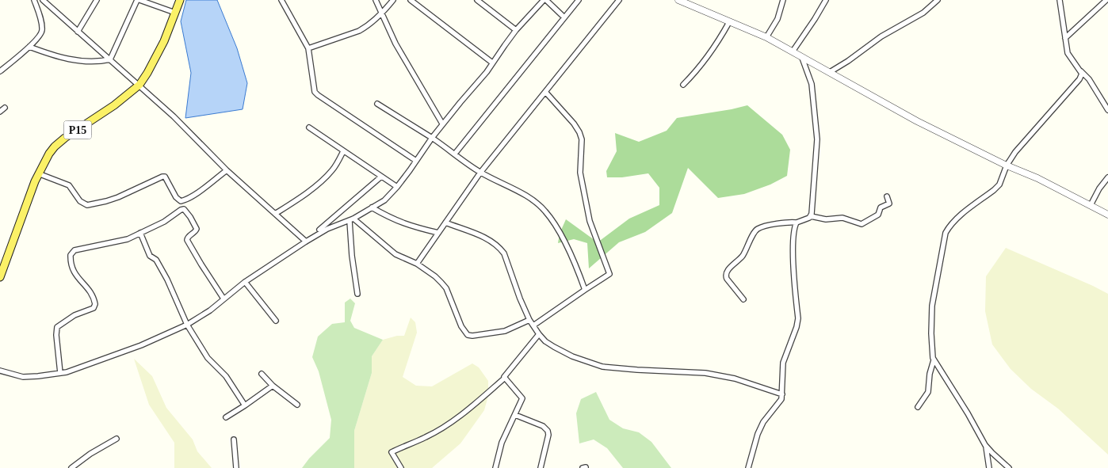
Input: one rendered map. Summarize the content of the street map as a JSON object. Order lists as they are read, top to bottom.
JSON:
{
  "streets": {
    "main road": ["P15"]
  }
}
